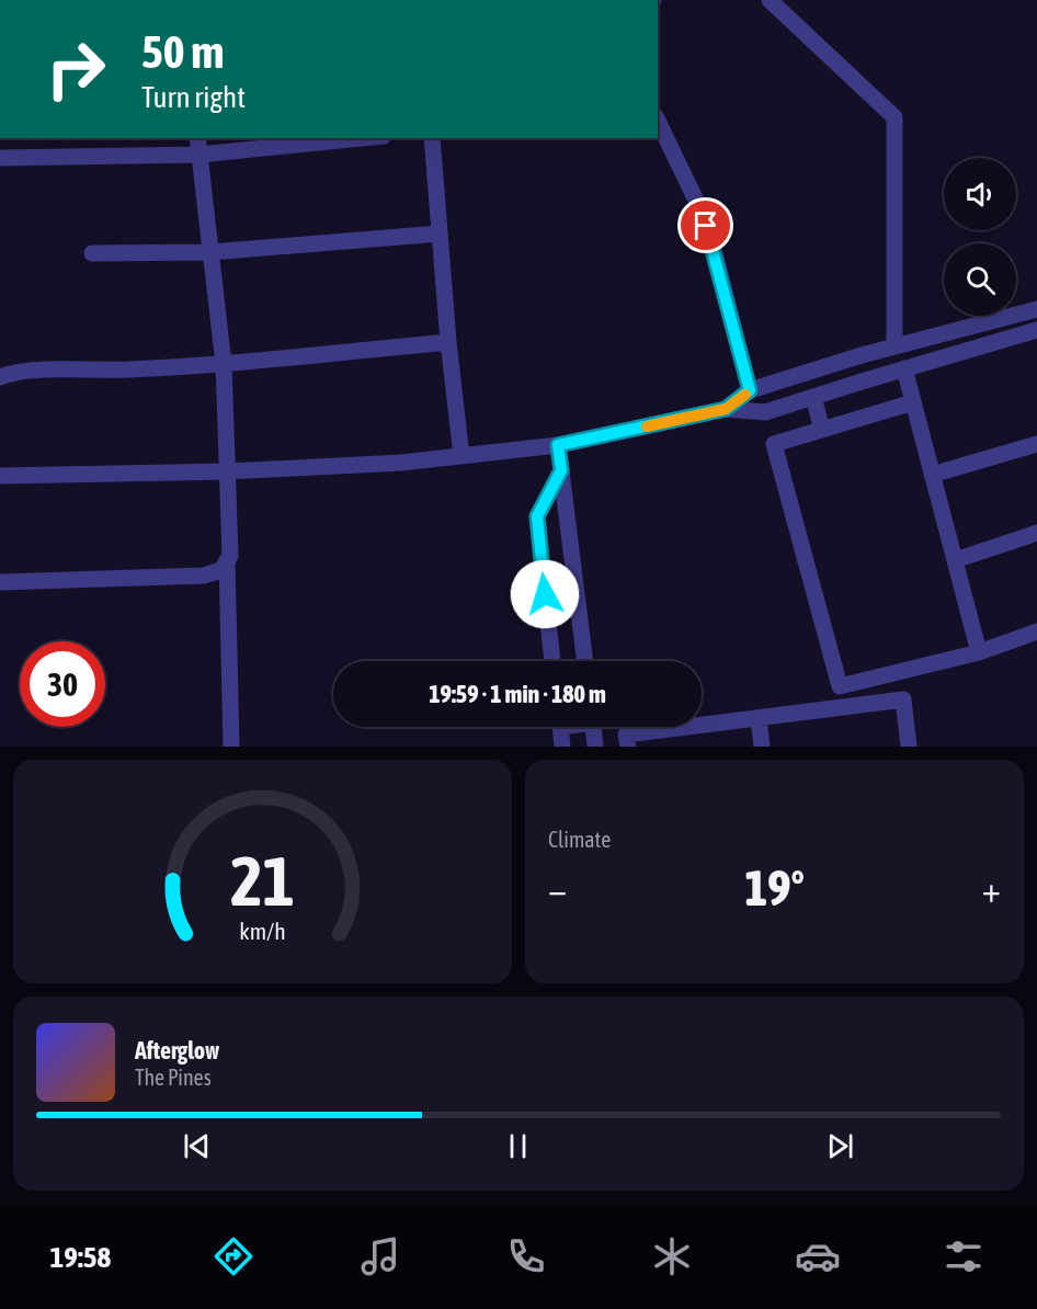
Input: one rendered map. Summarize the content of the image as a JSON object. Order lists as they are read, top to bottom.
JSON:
{
  "page": {
    "turn": ["50 m", "Turn right"],
    "limit": "30",
    "trip": "19:59 · 1 min · 180 m",
    "tile": "Climate",
    "heat": ["−", "19°", "+"],
    "song": ["Afterglow", "The Pines"],
    "tabs": "19:58",
    "gauge": ["21", "km/h"]
  }
}
